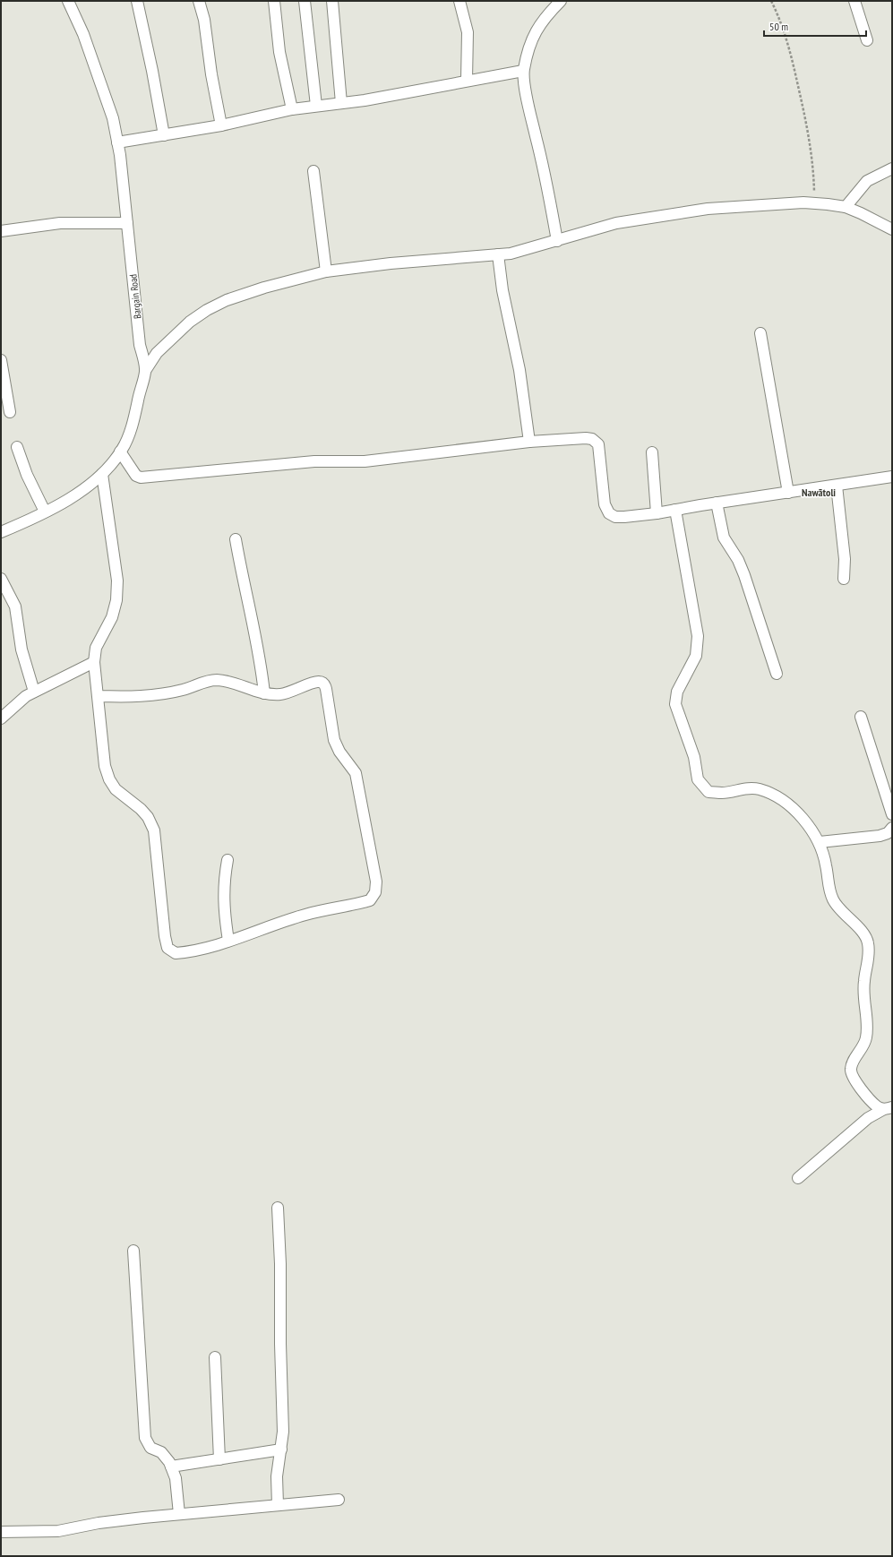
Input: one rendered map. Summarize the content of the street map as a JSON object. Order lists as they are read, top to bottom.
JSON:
{
  "streets": {
    "street": ["Bargain Road"]
  },
  "districts": ["Nawātoli"],
  "scale_bar": "50 m"
}
